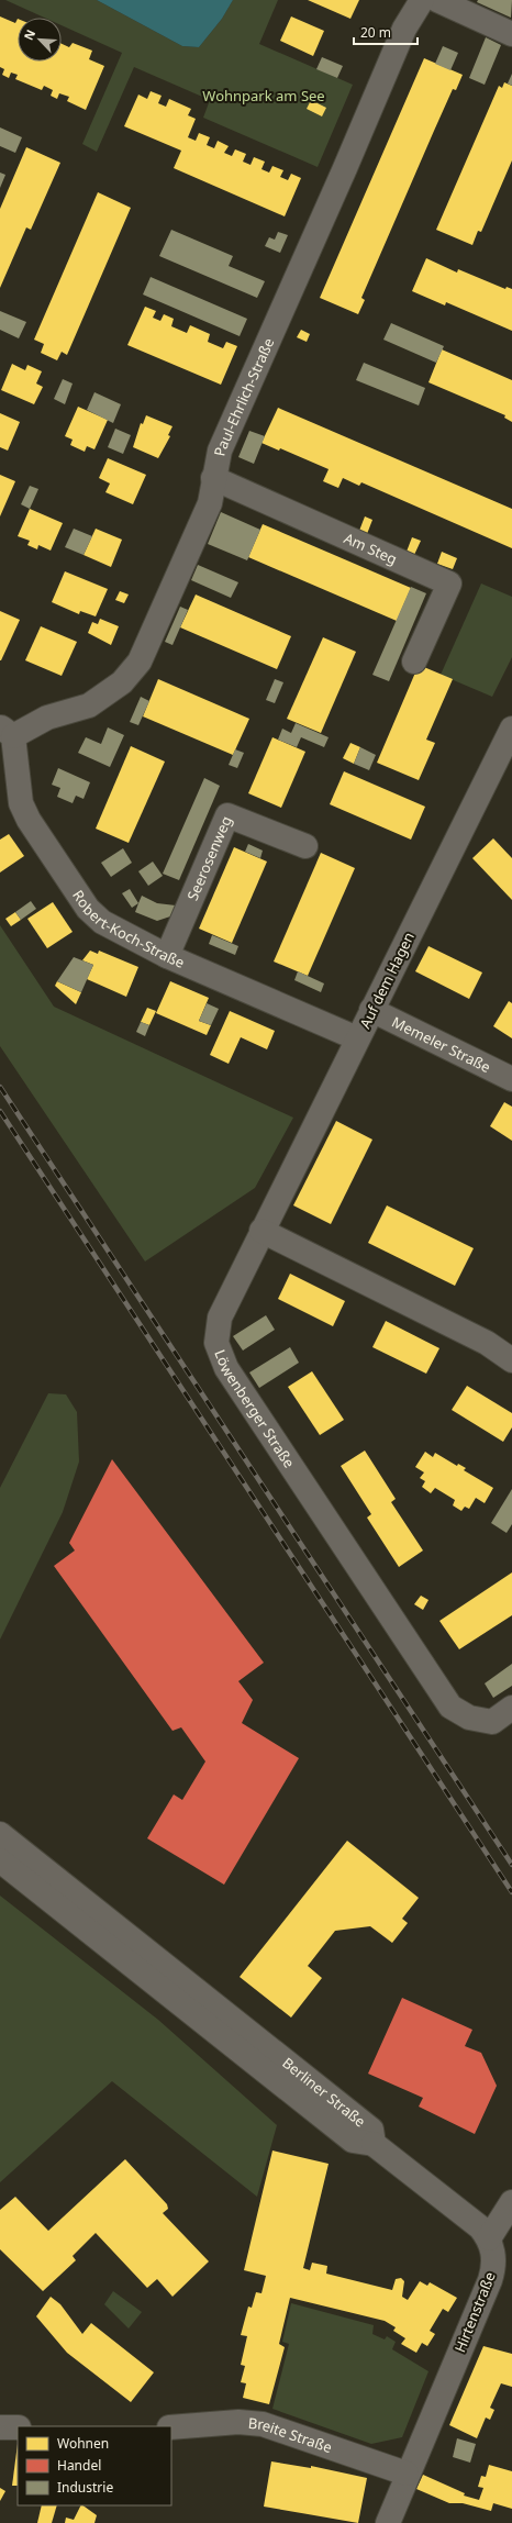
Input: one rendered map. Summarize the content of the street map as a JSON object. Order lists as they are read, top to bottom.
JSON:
{
  "streets": {
    "street": [
      "Paul-Ehrlich-Straße",
      "Am Steg",
      "Seerosenweg",
      "Robert-Koch-Straße",
      "Auf dem Hagen",
      "Memeler Straße",
      "Löwenberger Straße",
      "Berliner Straße",
      "Hirtenstraße",
      "Breite Straße"
    ]
  },
  "crossings": [
    ["Paul-Ehrlich-Straße", "Am Steg"],
    ["Paul-Ehrlich-Straße", "Robert-Koch-Straße"],
    ["Seerosenweg", "Robert-Koch-Straße"],
    ["Robert-Koch-Straße", "Auf dem Hagen"],
    ["Auf dem Hagen", "Memeler Straße"],
    ["Auf dem Hagen", "Löwenberger Straße"],
    ["Hirtenstraße", "Breite Straße"]
  ],
  "parks": ["Wohnpark am See"],
  "legend": ["Wohnen", "Handel", "Industrie"],
  "scale_bar": "20 m",
  "north": "top left"
}
